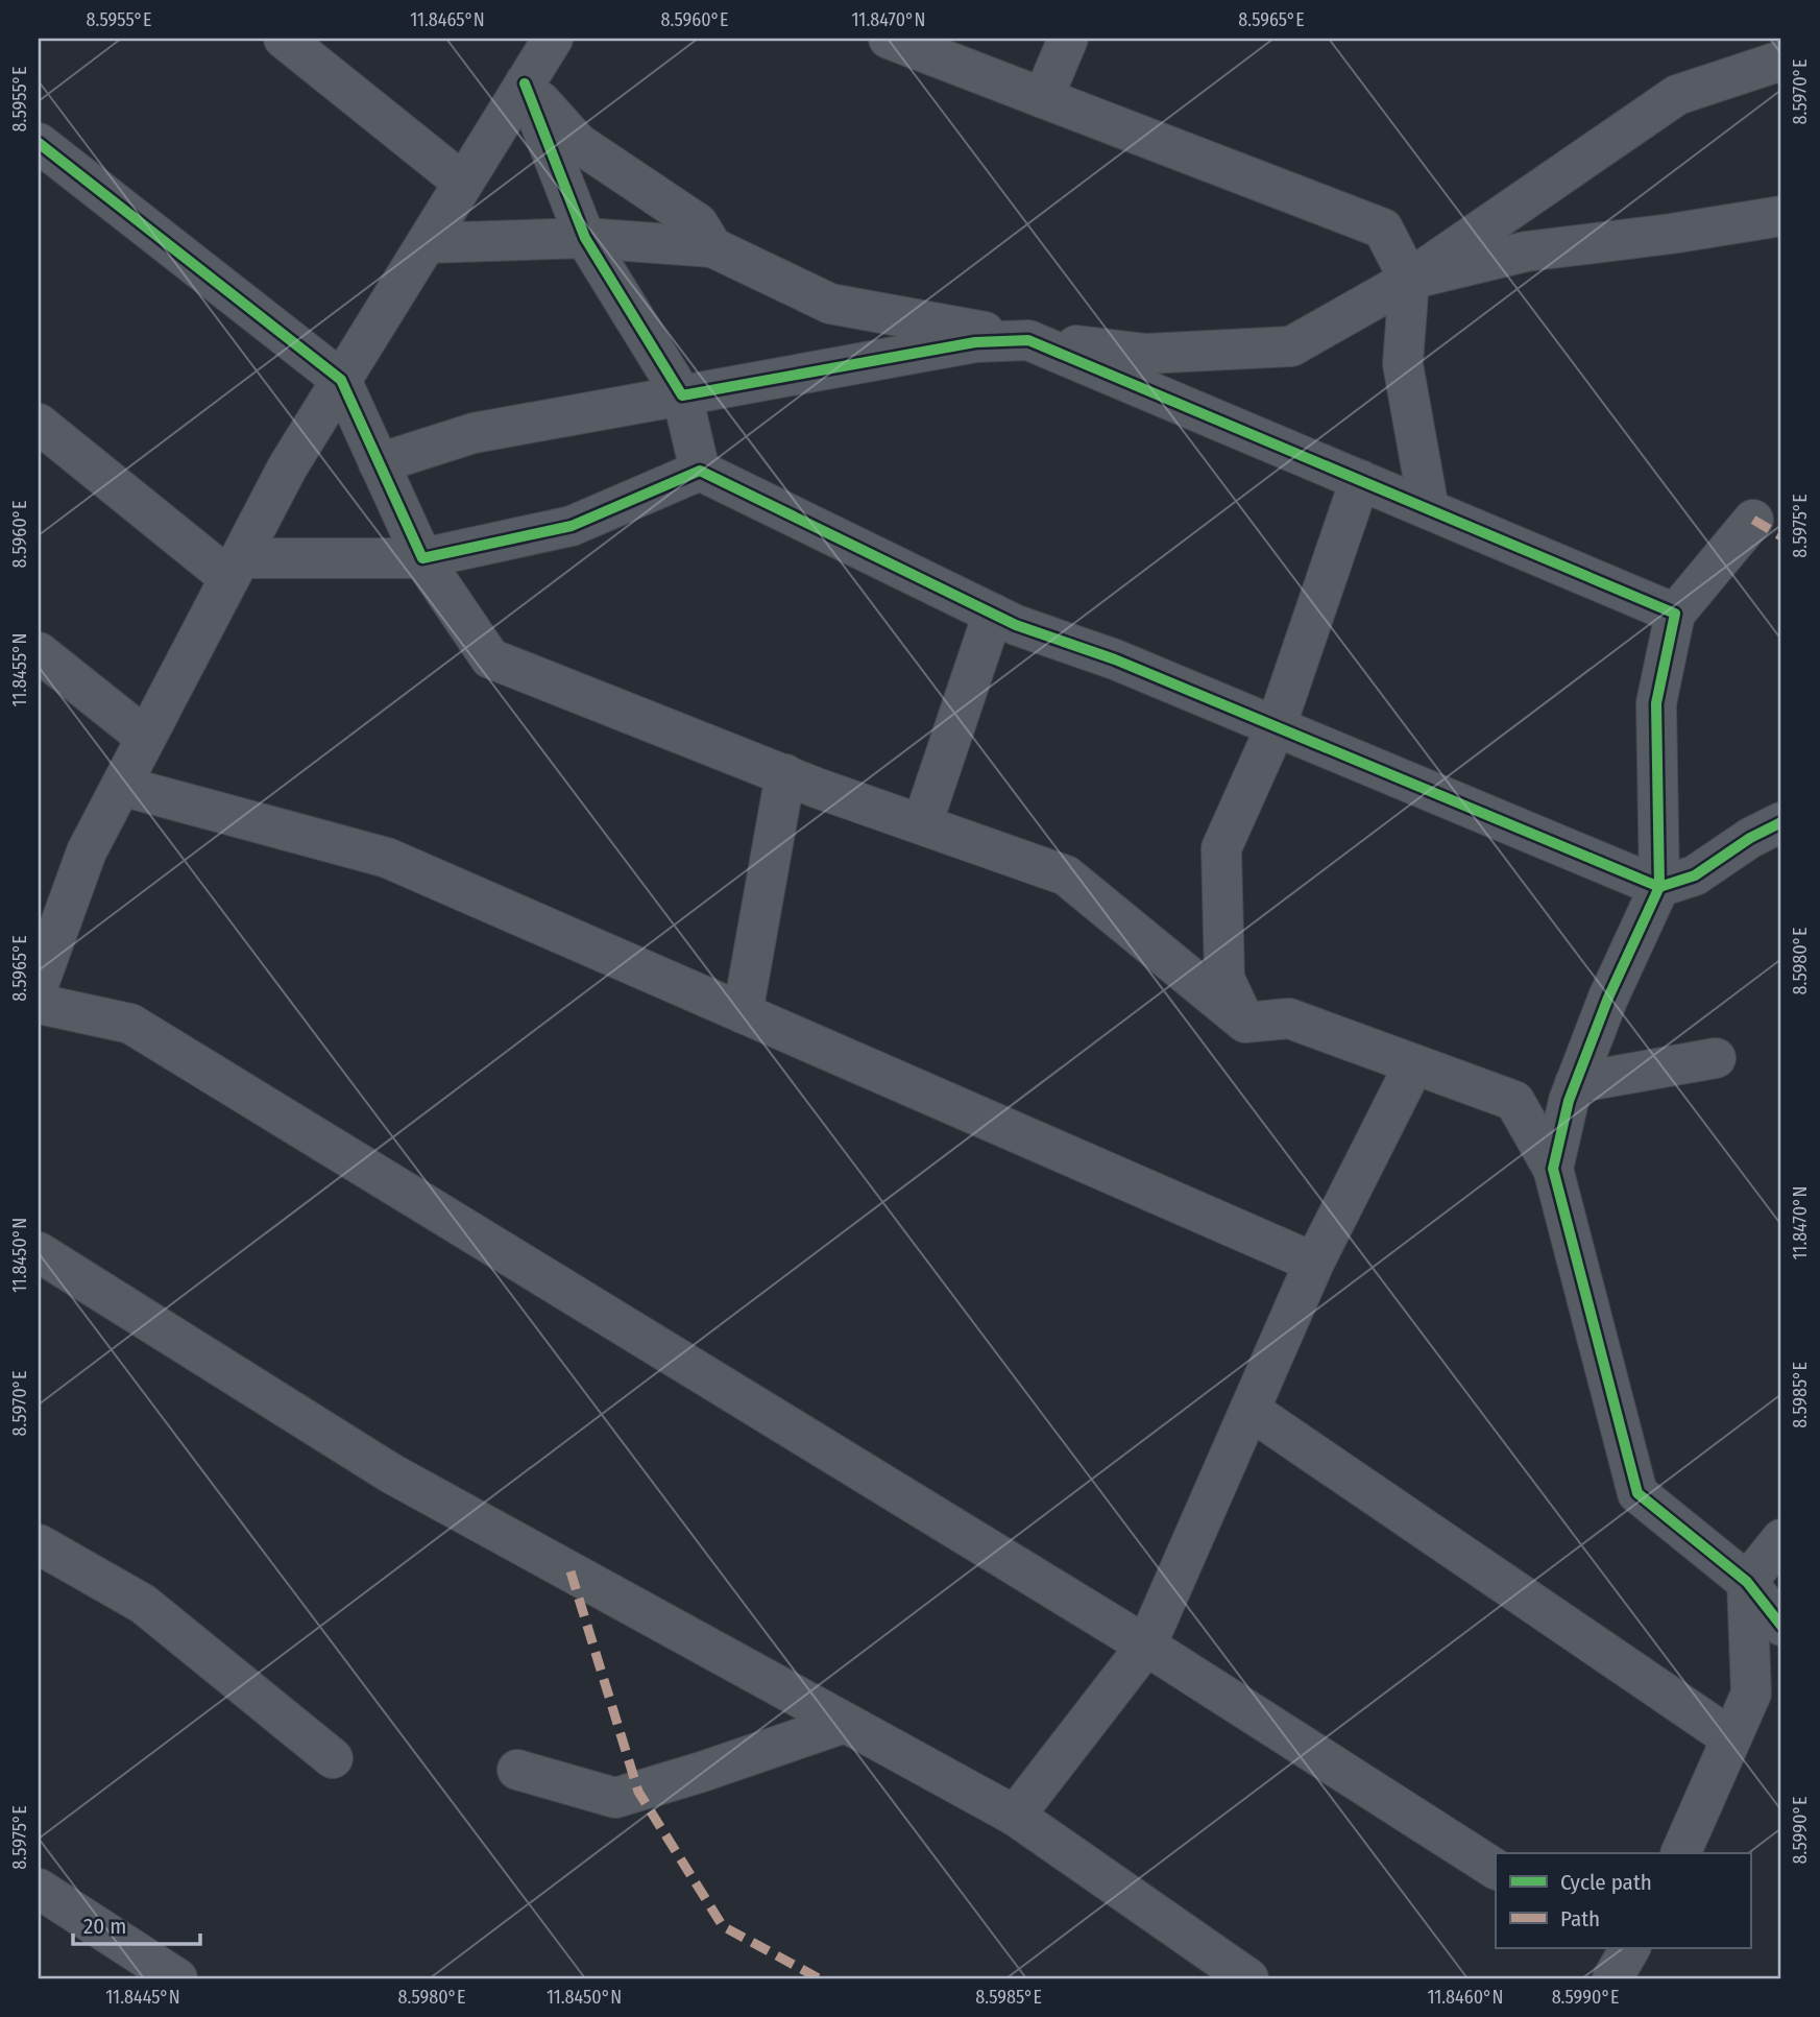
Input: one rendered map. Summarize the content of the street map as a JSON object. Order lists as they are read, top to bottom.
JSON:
{
  "legend": ["Cycle path", "Path"],
  "scale_bar": "20 m",
  "coordinates": [
    "8.5955°E",
    "11.8465°N",
    "8.5960°E",
    "11.8470°N",
    "8.5965°E",
    "8.5970°E",
    "8.5975°E",
    "11.8455°N",
    "8.5980°E",
    "11.8450°N",
    "8.5985°E",
    "8.5990°E",
    "11.8445°N",
    "11.8460°N"
  ]
}
